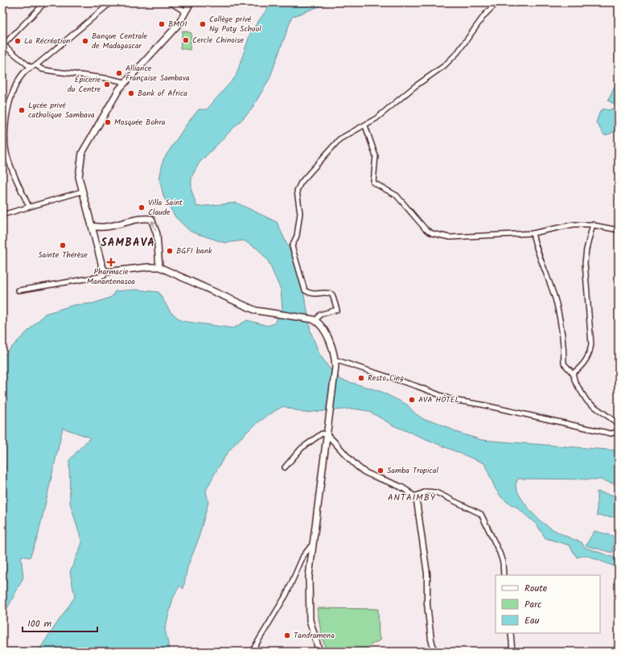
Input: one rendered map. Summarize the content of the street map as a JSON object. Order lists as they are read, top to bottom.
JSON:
{
  "districts": ["SAMBAVA", "ANTAIMBY"],
  "places": {
    "other": [
      "BMOI",
      "Collège privé Ny Poty School",
      "Cercle Chinoise",
      "La Récréation",
      "Banque Centrale de Madagascar",
      "Alliance Française Sambava",
      "Épicerie du Centre",
      "Bank of Africa",
      "Lycée privé catholique Sambava",
      "Mosquée Bohra",
      "Villa Saint Claude",
      "Sainte Thérèse",
      "BGFI bank",
      "Resto Ling",
      "AVA HÖTEL",
      "Samba Tropical",
      "Tandramena"
    ],
    "health": ["Pharmacie Manantenasoa"]
  },
  "legend": ["Route", "Parc", "Eau"],
  "scale_bar": "100 m"
}
